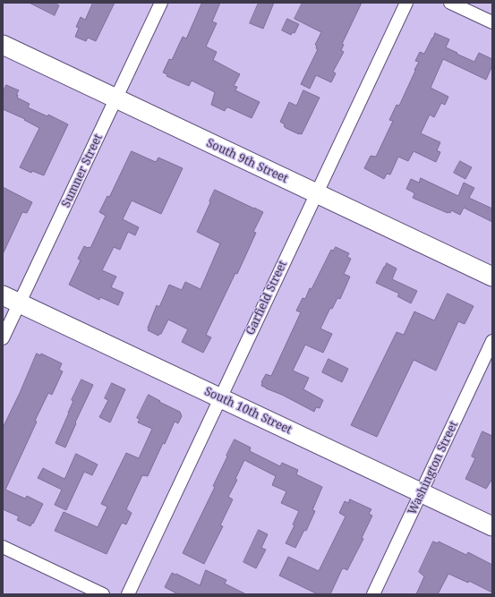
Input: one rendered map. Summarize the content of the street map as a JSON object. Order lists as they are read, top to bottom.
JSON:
{
  "streets": {
    "main road": ["South 9th Street", "South 10th Street"],
    "street": ["Sumner Street", "Garfield Street", "Washington Street"]
  },
  "crossings": [
    ["South 9th Street", "Sumner Street"],
    ["South 9th Street", "Garfield Street"],
    ["Sumner Street", "South 10th Street"],
    ["Garfield Street", "South 10th Street"],
    ["South 10th Street", "Washington Street"]
  ]
}
